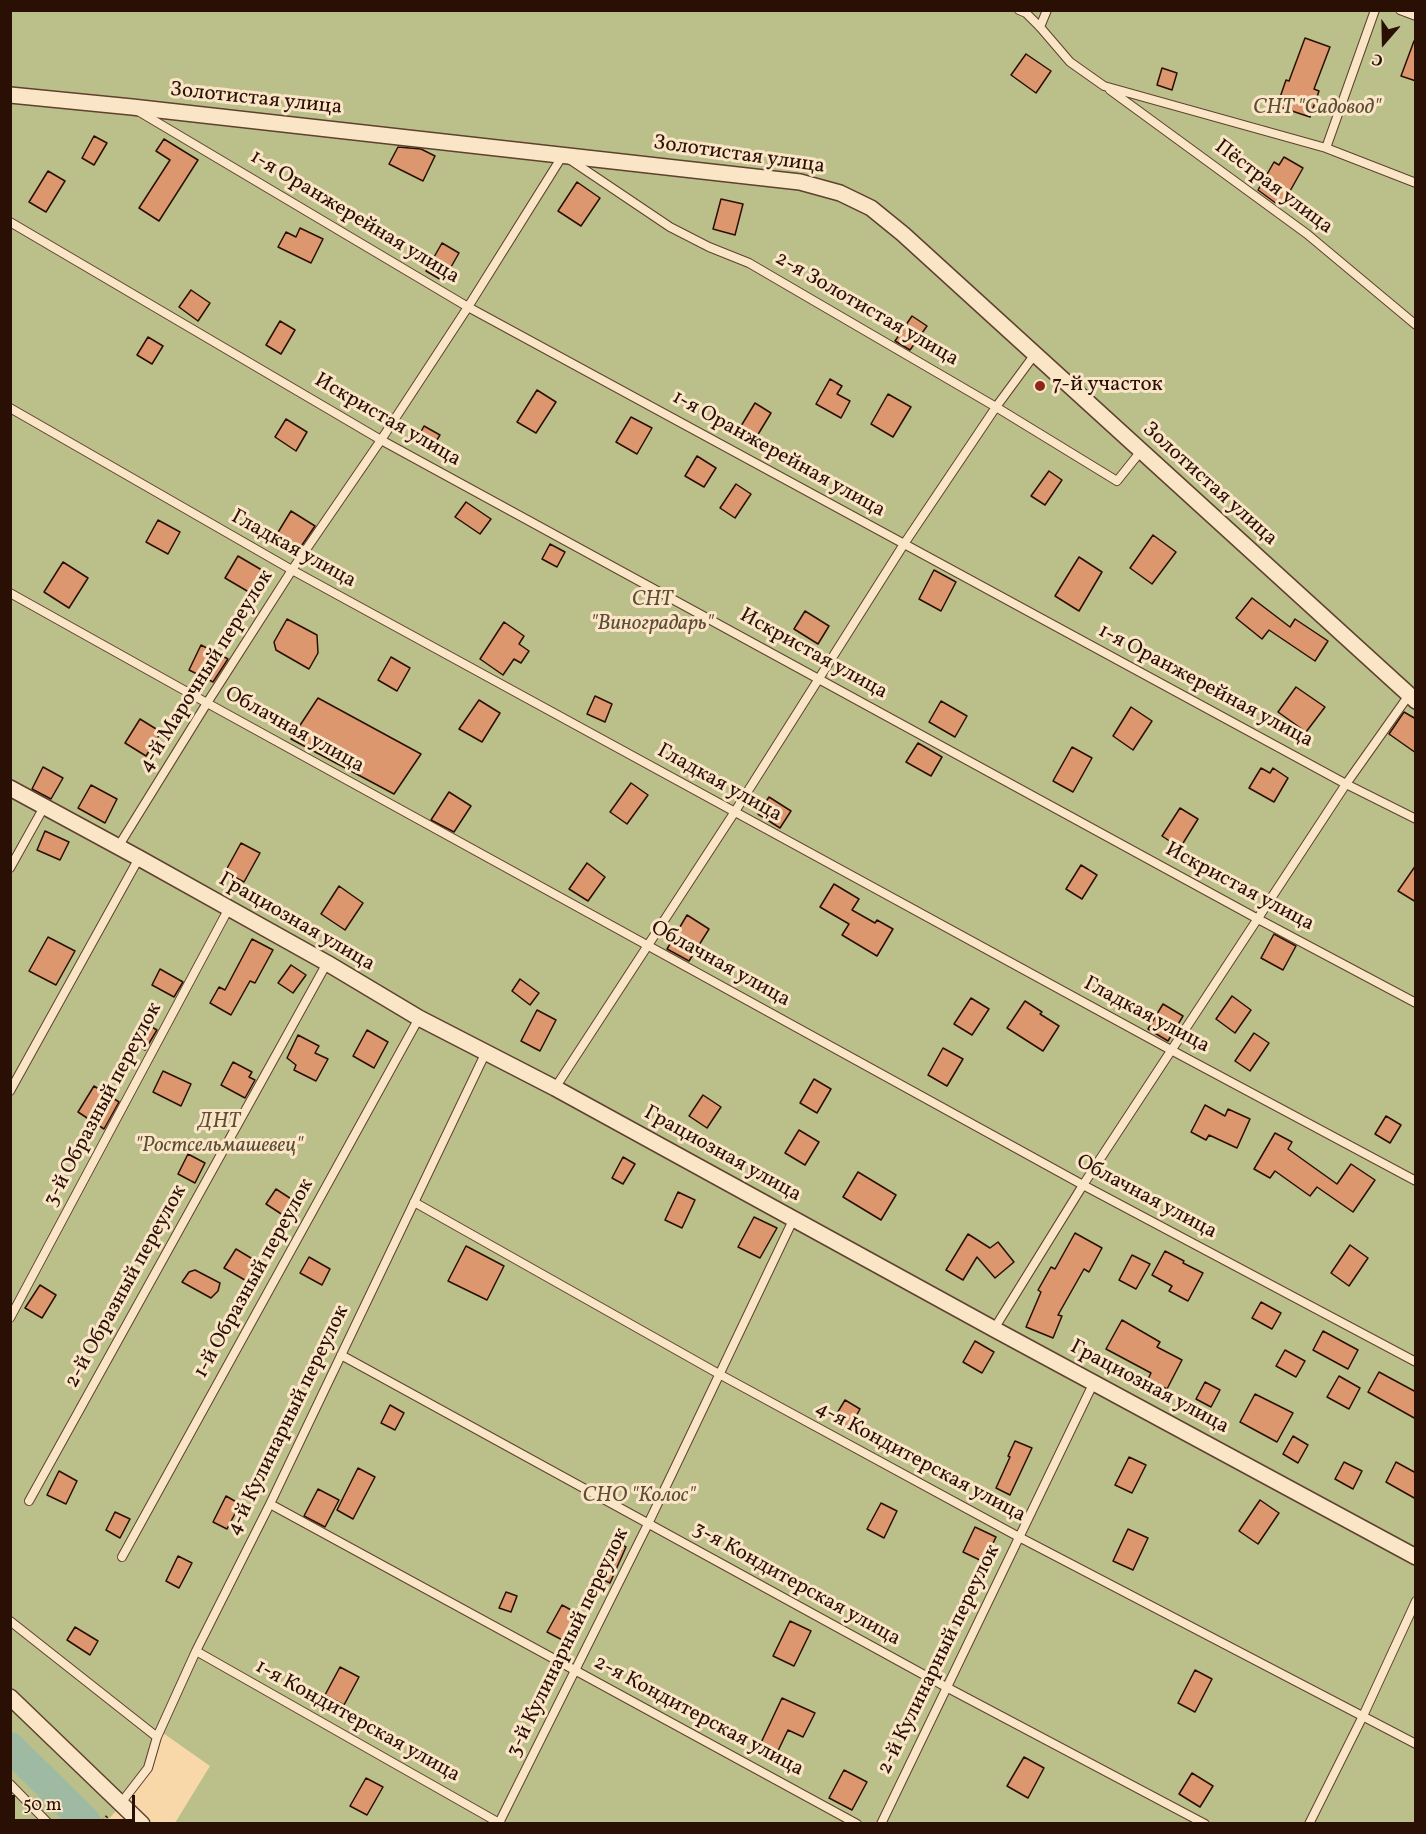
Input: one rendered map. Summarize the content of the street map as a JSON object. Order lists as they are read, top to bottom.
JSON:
{
  "streets": {
    "street": ["Золотистая улица", "Грациозная улица"],
    "lane": [
      "Пёстрая улица",
      "1-я Оранжерейная улица",
      "2-я Золотистая улица",
      "Искристая улица",
      "Гладкая улица",
      "4-й Марочный переулок",
      "Облачная улица",
      "3-й Образный переулок",
      "1-й Образный переулок",
      "2-й Образный переулок",
      "4-й Кулинарный переулок",
      "4-я Кондитерская улица",
      "3-я Кондитерская улица",
      "3-й Кулинарный переулок",
      "2-й Кулинарный переулок",
      "2-я Кондитерская улица",
      "1-я Кондитерская улица"
    ]
  },
  "crossings": [
    ["Золотистая улица", "1-я Оранжерейная улица"],
    ["Золотистая улица", "2-я Золотистая улица"],
    ["Золотистая улица", "4-й Марочный переулок"],
    ["1-я Оранжерейная улица", "4-й Марочный переулок"],
    ["2-я Золотистая улица", "4-й Марочный переулок"],
    ["Искристая улица", "4-й Марочный переулок"],
    ["Гладкая улица", "4-й Марочный переулок"],
    ["4-й Марочный переулок", "Облачная улица"],
    ["4-й Марочный переулок", "Грациозная улица"],
    ["Грациозная улица", "3-й Образный переулок"],
    ["Грациозная улица", "1-й Образный переулок"],
    ["Грациозная улица", "2-й Образный переулок"],
    ["Грациозная улица", "4-й Кулинарный переулок"],
    ["Грациозная улица", "3-й Кулинарный переулок"],
    ["Грациозная улица", "2-й Кулинарный переулок"],
    ["4-й Кулинарный переулок", "4-я Кондитерская улица"],
    ["4-й Кулинарный переулок", "3-я Кондитерская улица"],
    ["4-й Кулинарный переулок", "2-я Кондитерская улица"],
    ["4-й Кулинарный переулок", "1-я Кондитерская улица"],
    ["4-я Кондитерская улица", "3-й Кулинарный переулок"],
    ["4-я Кондитерская улица", "2-й Кулинарный переулок"],
    ["3-я Кондитерская улица", "3-й Кулинарный переулок"],
    ["3-я Кондитерская улица", "2-й Кулинарный переулок"],
    ["3-й Кулинарный переулок", "2-я Кондитерская улица"],
    ["3-й Кулинарный переулок", "1-я Кондитерская улица"]
  ],
  "parks": [
    "СНТ \"Садовод\"",
    "СНТ \"Виноградарь\"",
    "ДНТ \"Ростсельмашевец\"",
    "СНО \"Колос\""
  ],
  "places": ["7-й участок"],
  "scale_bar": "50 m",
  "north": "bottom"
}
